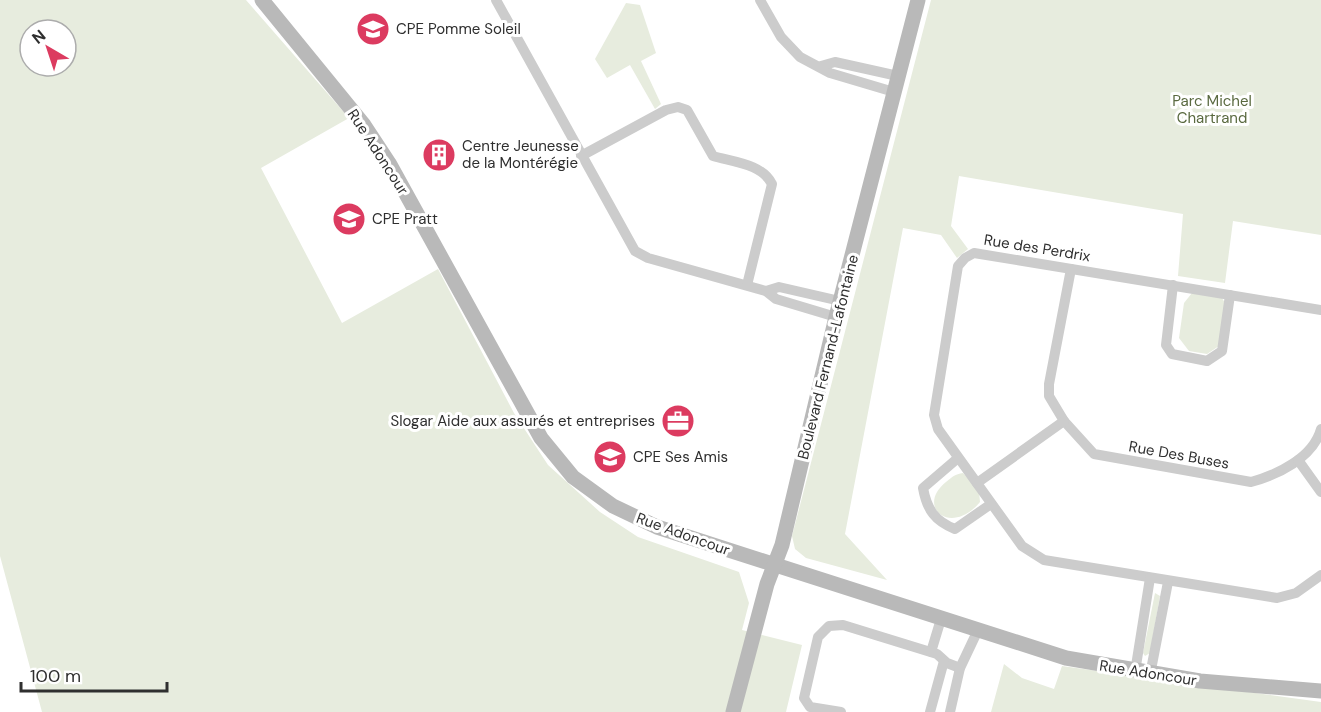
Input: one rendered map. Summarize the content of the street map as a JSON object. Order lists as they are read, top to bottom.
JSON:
{
  "streets": {
    "street": [
      "Rue Adoncour",
      "Rue des Perdrix",
      "Boulevard Fernand-Lafontaine",
      "Rue Des Buses"
    ]
  },
  "crossings": [
    ["Rue Adoncour", "Boulevard Fernand-Lafontaine"],
    ["Rue des Perdrix", "Rue Des Buses"]
  ],
  "parks": ["Parc Michel Chartrand"],
  "places": {
    "school or university": ["CPE Pomme Soleil", "CPE Pratt", "CPE Ses Amis"],
    "building": ["Centre Jeunesse de la Montérégie"],
    "office": ["Slogar Aide aux assurés et entreprises"]
  },
  "scale_bar": "100 m",
  "north": "top left"
}
